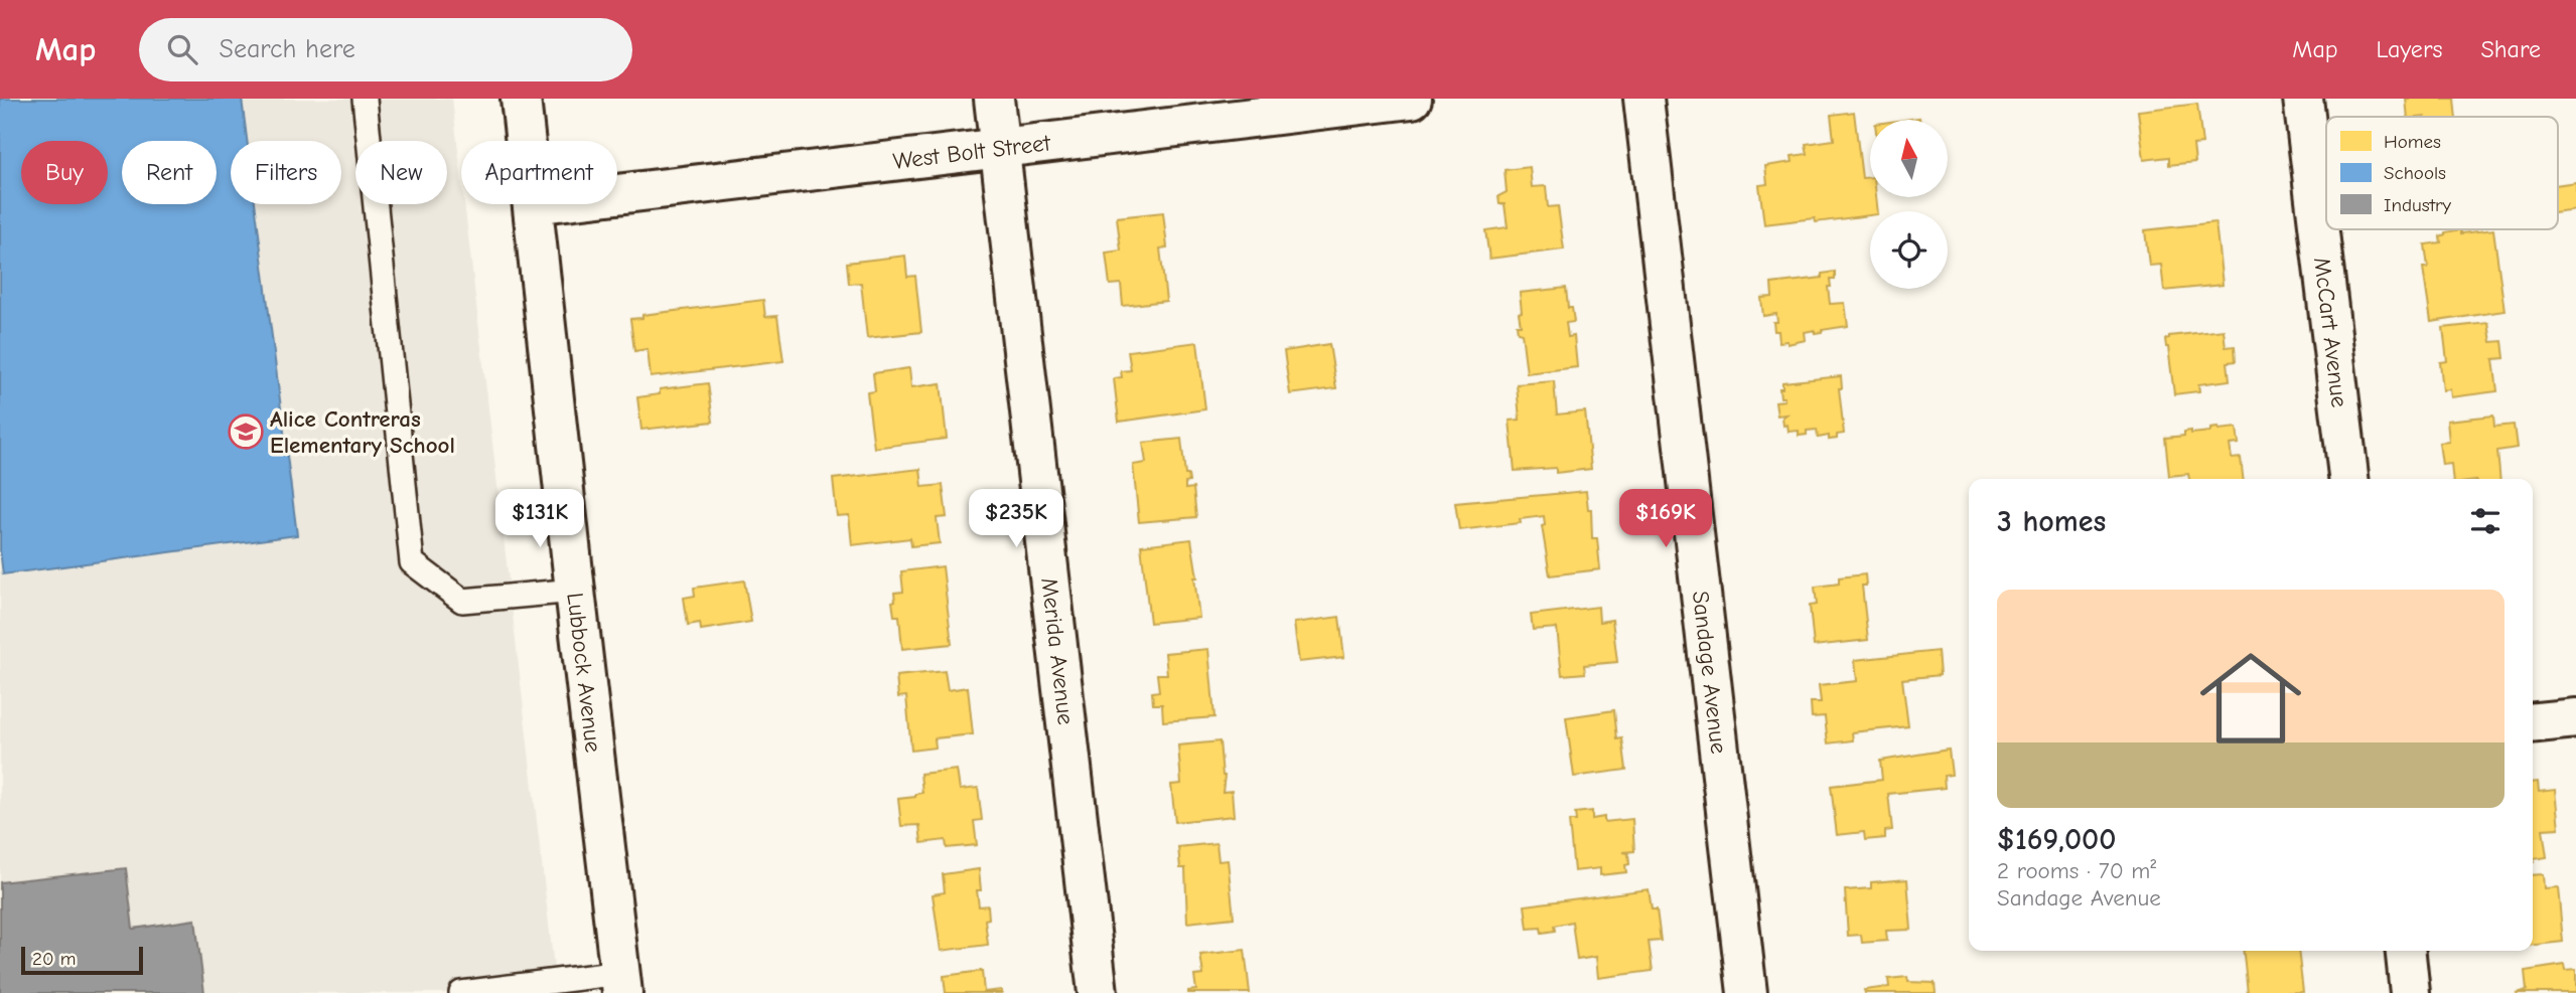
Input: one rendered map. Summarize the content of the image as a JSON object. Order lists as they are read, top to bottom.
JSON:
{
  "streets": {
    "street": [
      "West Bolt Street",
      "McCart Avenue",
      "Merida Avenue",
      "Lubbock Avenue",
      "Sandage Avenue"
    ]
  },
  "crossings": [
    ["West Bolt Street", "Merida Avenue"]
  ],
  "places": {
    "school or university": ["Alice Contreras Elementary School"]
  },
  "legend": ["Homes", "Schools", "Industry"],
  "scale_bar": "20 m",
  "north": "top",
  "page": {
    "header": "Map",
    "search": "Search here",
    "nav": ["Map", "Layers", "Share"],
    "chip": [
      "Buy",
      "Rent",
      "Filters",
      "New",
      "Apartment"
    ],
    "heading": "3 homes",
    "price": ["$131K", "$235K", "$169K"],
    "list": [
      {
        "name": "$169,000",
        "note": "2 rooms · 70 m² · Sandage Avenue"
      }
    ],
    "scale": "20 m"
  }
}
